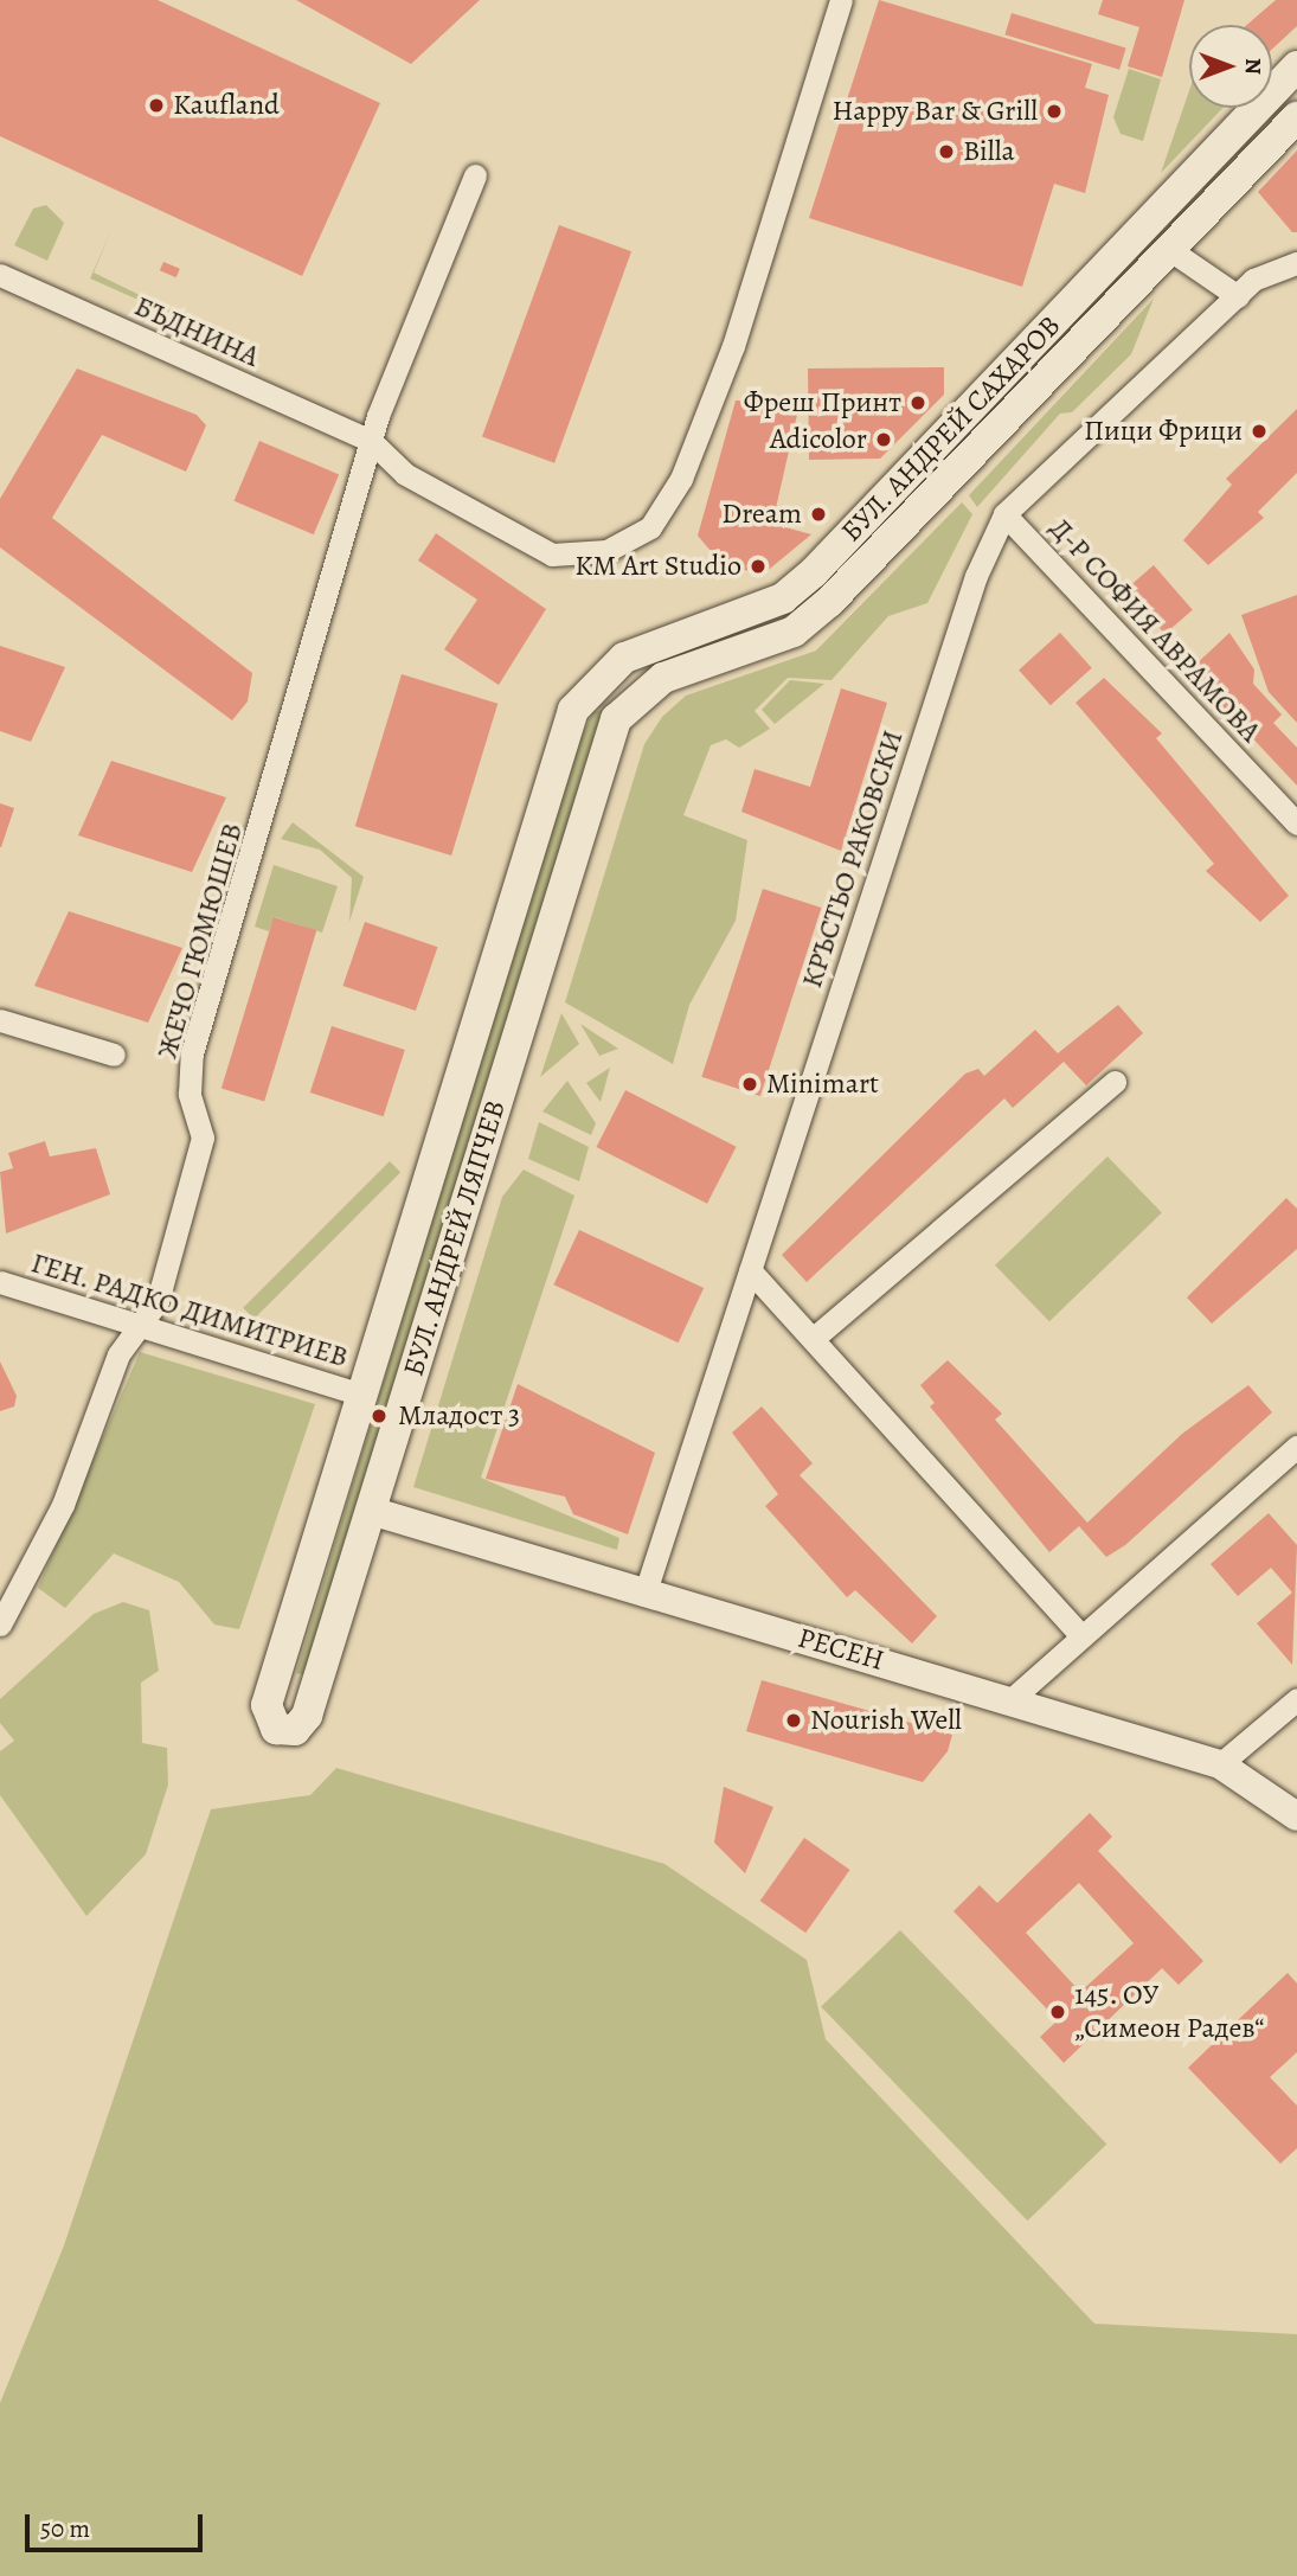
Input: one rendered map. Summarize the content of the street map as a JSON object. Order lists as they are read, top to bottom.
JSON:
{
  "streets": {
    "main road": ["БУЛ. АНДРЕЙ САХАРОВ", "БУЛ. АНДРЕЙ ЛЯПЧЕВ"],
    "street": [
      "БЪДНИНА",
      "Д-Р СОФИЯ АВРАМОВА",
      "КРЪСТЬО РАКОВСКИ",
      "ЖЕЧО ГЮМЮШЕВ",
      "ГЕН. РАДКО ДИМИТРИЕВ",
      "РЕСЕН"
    ]
  },
  "crossings": [
    ["БЪДНИНА", "ЖЕЧО ГЮМЮШЕВ"],
    ["БУЛ. АНДРЕЙ САХАРОВ", "БУЛ. АНДРЕЙ ЛЯПЧЕВ"],
    ["Д-Р СОФИЯ АВРАМОВА", "КРЪСТЬО РАКОВСКИ"],
    ["КРЪСТЬО РАКОВСКИ", "РЕСЕН"],
    ["ЖЕЧО ГЮМЮШЕВ", "ГЕН. РАДКО ДИМИТРИЕВ"],
    ["БУЛ. АНДРЕЙ ЛЯПЧЕВ", "ГЕН. РАДКО ДИМИТРИЕВ"],
    ["БУЛ. АНДРЕЙ ЛЯПЧЕВ", "РЕСЕН"]
  ],
  "places": [
    "Kaufland",
    "Happy Bar & Grill",
    "Billa",
    "Фреш Принт",
    "Пици Фрици",
    "Adicolor",
    "Dream",
    "KM Art Studio",
    "Minimart",
    "Младост 3",
    "Nourish Well",
    "145. ОУ „Симеон Радев“"
  ],
  "scale_bar": "50 m",
  "north": "right"
}
